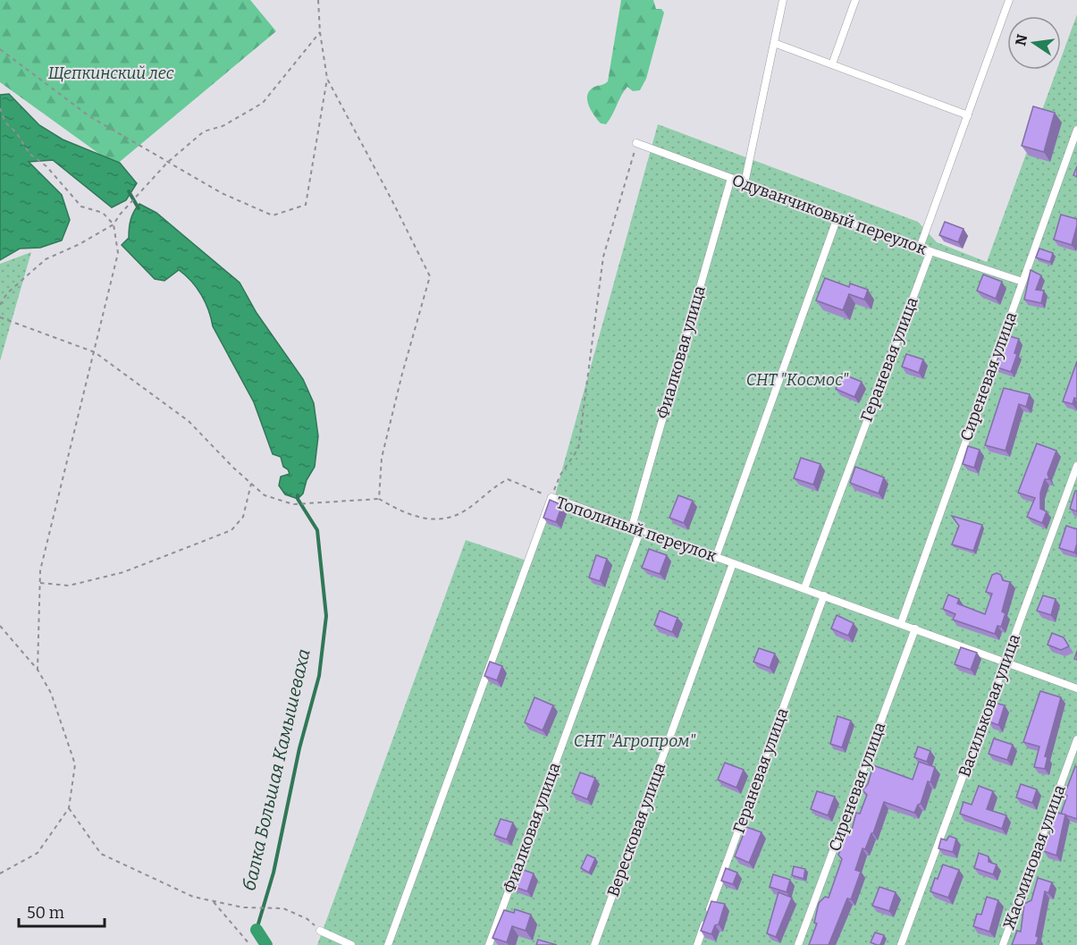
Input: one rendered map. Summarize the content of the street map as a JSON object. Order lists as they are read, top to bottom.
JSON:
{
  "streets": {
    "lane": [
      "Одуванчиковый переулок",
      "Фиалковая улица",
      "Гераневая улица",
      "Сиреневая улица",
      "Тополиный переулок",
      "Васильковая улица",
      "Вересковая улица",
      "Жасминовая улица"
    ]
  },
  "crossings": [
    ["Одуванчиковый переулок", "Фиалковая улица"],
    ["Одуванчиковый переулок", "Гераневая улица"],
    ["Одуванчиковый переулок", "Сиреневая улица"],
    ["Фиалковая улица", "Тополиный переулок"],
    ["Гераневая улица", "Тополиный переулок"],
    ["Сиреневая улица", "Тополиный переулок"],
    ["Тополиный переулок", "Васильковая улица"],
    ["Тополиный переулок", "Вересковая улица"]
  ],
  "water": ["балка Большая Камышеваха"],
  "parks": ["Щепкинский лес", "СНТ \"Космос\"", "СНТ \"Агропром\""],
  "scale_bar": "50 m",
  "north": "left"
}
